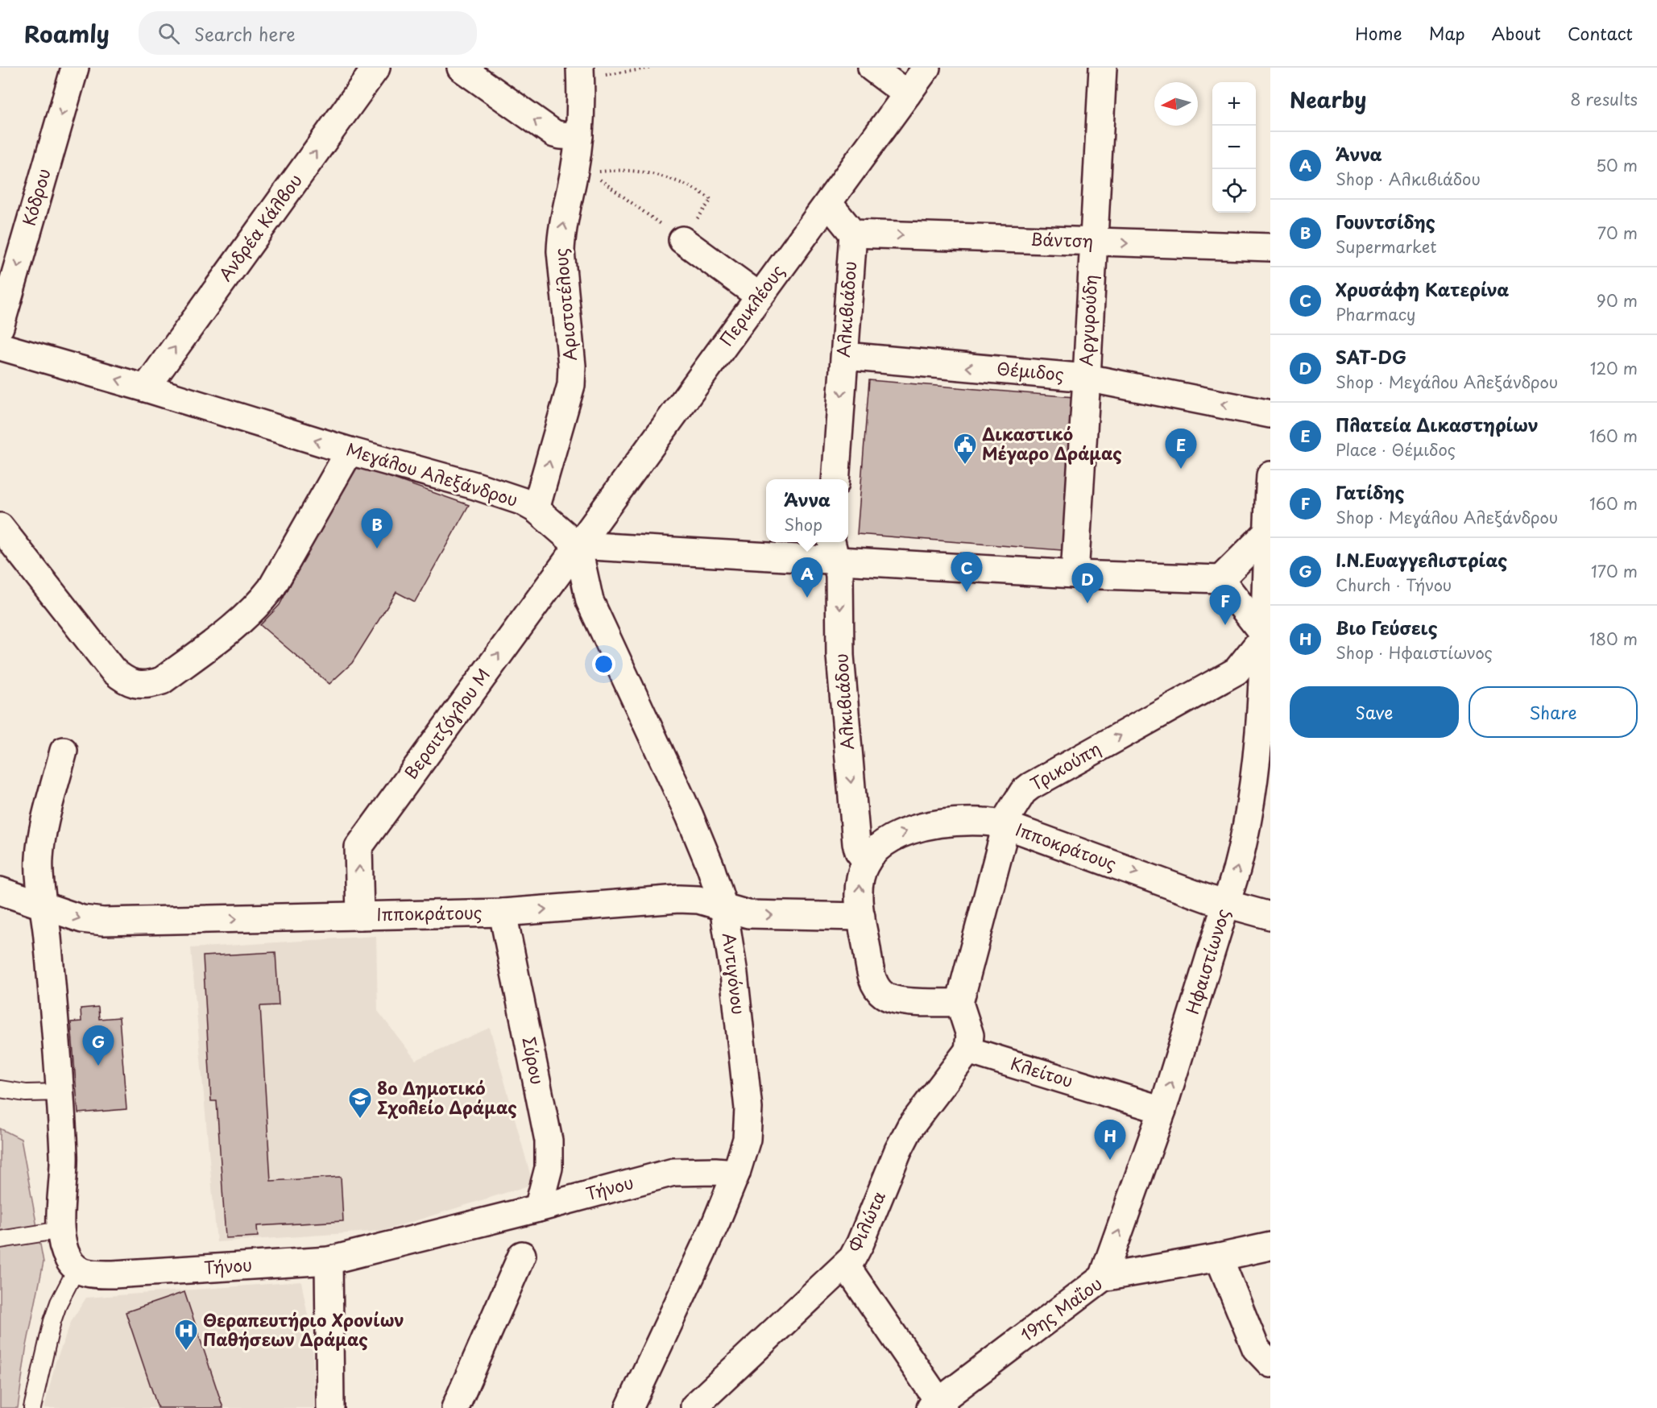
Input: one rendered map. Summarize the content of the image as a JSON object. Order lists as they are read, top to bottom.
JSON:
{
  "streets": {
    "street": [
      "Κόδρου",
      "Ανδρέα Κάλβου",
      "Βάντση",
      "Αριστοτέλους",
      "Περικλέους",
      "Αλκιβιάδου",
      "Αργυρούδη",
      "Θέμιδος",
      "Μεγάλου Αλεξάνδρου",
      "Βερσιτζόγλου Μ",
      "Τρικούπη",
      "Ιπποκράτους",
      "Ηφαιστίωνος",
      "Αντιγόνου",
      "Σύρου",
      "Κλείτου",
      "Τήνου",
      "Φιλώτα",
      "19ης Μαΐου"
    ]
  },
  "crossings": [
    ["Ανδρέα Κάλβου", "Μεγάλου Αλεξάνδρου"],
    ["Βάντση", "Αλκιβιάδου"],
    ["Βάντση", "Αργυρούδη"],
    ["Αριστοτέλους", "Μεγάλου Αλεξάνδρου"],
    ["Περικλέους", "Μεγάλου Αλεξάνδρου"],
    ["Περικλέους", "Βερσιτζόγλου Μ"],
    ["Περικλέους", "Αντιγόνου"],
    ["Αλκιβιάδου", "Θέμιδος"],
    ["Αλκιβιάδου", "Ιπποκράτους"],
    ["Αργυρούδη", "Θέμιδος"],
    ["Μεγάλου Αλεξάνδρου", "Βερσιτζόγλου Μ"],
    ["Μεγάλου Αλεξάνδρου", "Αντιγόνου"],
    ["Βερσιτζόγλου Μ", "Ιπποκράτους"],
    ["Βερσιτζόγλου Μ", "Αντιγόνου"],
    ["Τρικούπη", "Ιπποκράτους"],
    ["Τρικούπη", "Ηφαιστίωνος"],
    ["Ιπποκράτους", "Ηφαιστίωνος"],
    ["Ιπποκράτους", "Αντιγόνου"],
    ["Ιπποκράτους", "Σύρου"],
    ["Ηφαιστίωνος", "Κλείτου"],
    ["Ηφαιστίωνος", "19ης Μαΐου"],
    ["Αντιγόνου", "Τήνου"],
    ["Σύρου", "Τήνου"],
    ["Κλείτου", "Φιλώτα"]
  ],
  "one_way": [
    "Κόδρου",
    "Ανδρέα Κάλβου",
    "Βάντση",
    "Αριστοτέλους",
    "Αλκιβιάδου",
    "Μεγάλου Αλεξάνδρου",
    "Βερσιτζόγλου Μ",
    "Τρικούπη",
    "Ιπποκράτους",
    "Ηφαιστίωνος"
  ],
  "places": {
    "public building": ["Δικαστικό Μέγαρο Δράμας"],
    "school or university": ["8ο Δημοτικό Σχολείο Δράμας"],
    "hospital": ["Θεραπευτήριο Χρονίων Παθήσεων Δράμας"]
  },
  "north": "left",
  "page": {
    "header": "Roamly",
    "search": "Search here",
    "nav": [
      "Home",
      "Map",
      "About",
      "Contact"
    ],
    "heading": ["Nearby", "8 results"],
    "map_buttons": ["+", "−"],
    "list": [
      {
        "mark": "A",
        "name": "Άννα",
        "note": "Shop · Αλκιβιάδου",
        "value": "50 m"
      },
      {
        "mark": "B",
        "name": "Γουντσίδης",
        "note": "Supermarket",
        "value": "70 m"
      },
      {
        "mark": "C",
        "name": "Χρυσάφη Κατερίνα",
        "note": "Pharmacy",
        "value": "90 m"
      },
      {
        "mark": "D",
        "name": "SAT-DG",
        "note": "Shop · Μεγάλου Αλεξάνδρου",
        "value": "120 m"
      },
      {
        "mark": "E",
        "name": "Πλατεία Δικαστηρίων",
        "note": "Place · Θέμιδος",
        "value": "160 m"
      },
      {
        "mark": "F",
        "name": "Γατίδης",
        "note": "Shop · Μεγάλου Αλεξάνδρου",
        "value": "160 m"
      },
      {
        "mark": "G",
        "name": "Ι.Ν.Ευαγγελιστρίας",
        "note": "Church · Τήνου",
        "value": "170 m"
      },
      {
        "mark": "H",
        "name": "Βιο Γεύσεις",
        "note": "Shop · Ηφαιστίωνος",
        "value": "180 m"
      }
    ],
    "pins": [
      "E",
      "B",
      "C",
      "A",
      "D",
      "F",
      "G",
      "H"
    ],
    "popup": ["Άννα", "Shop"],
    "buttons": ["Save", "Share"]
  }
}
